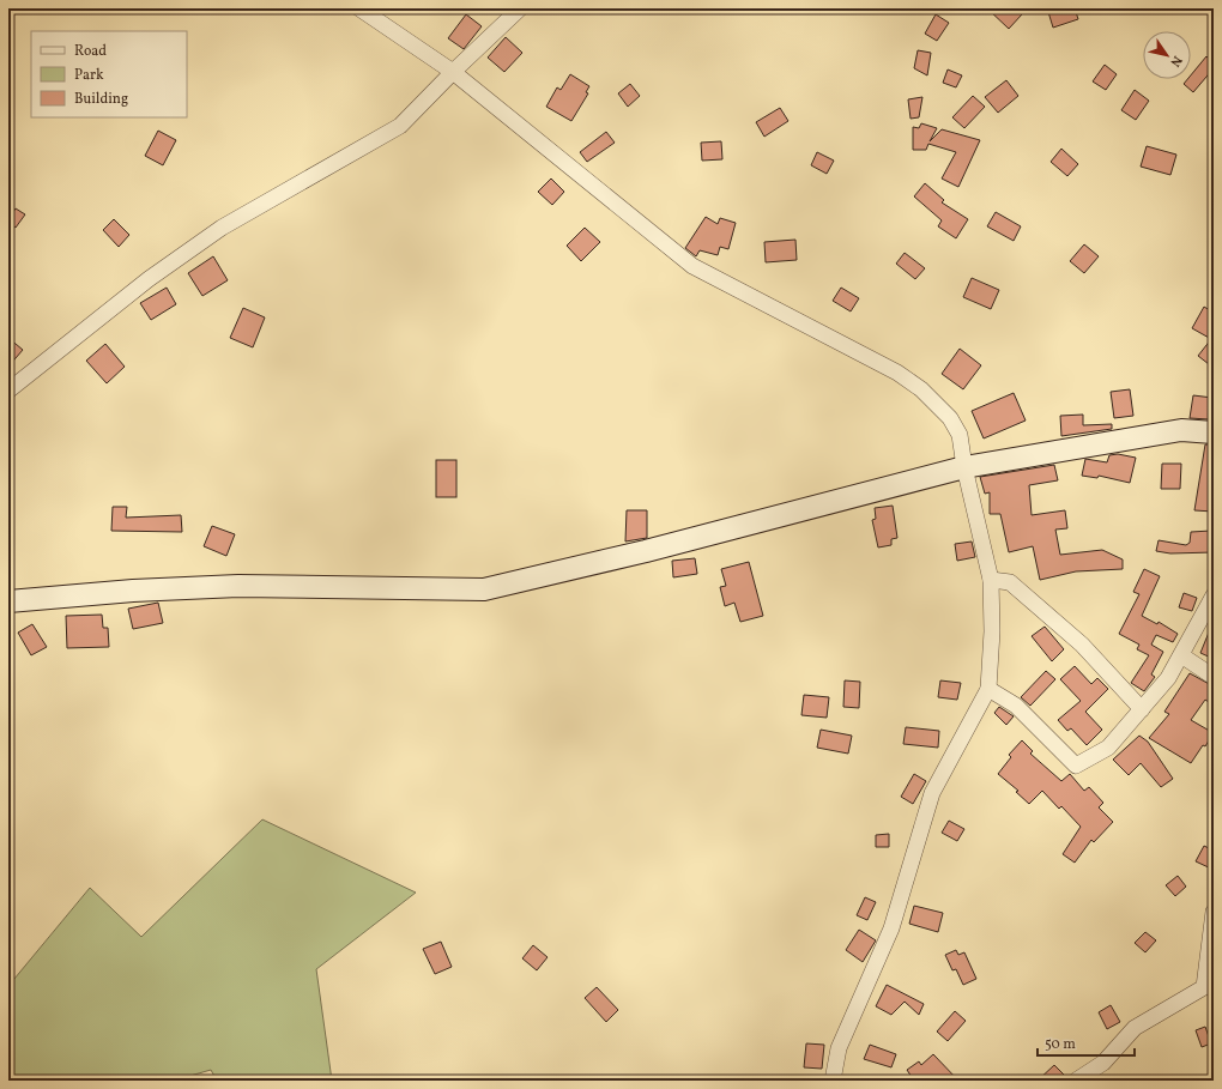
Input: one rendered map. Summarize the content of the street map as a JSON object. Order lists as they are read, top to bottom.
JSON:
{
  "legend": ["Road", "Park", "Building"],
  "scale_bar": "50 m",
  "north": "bottom right"
}
